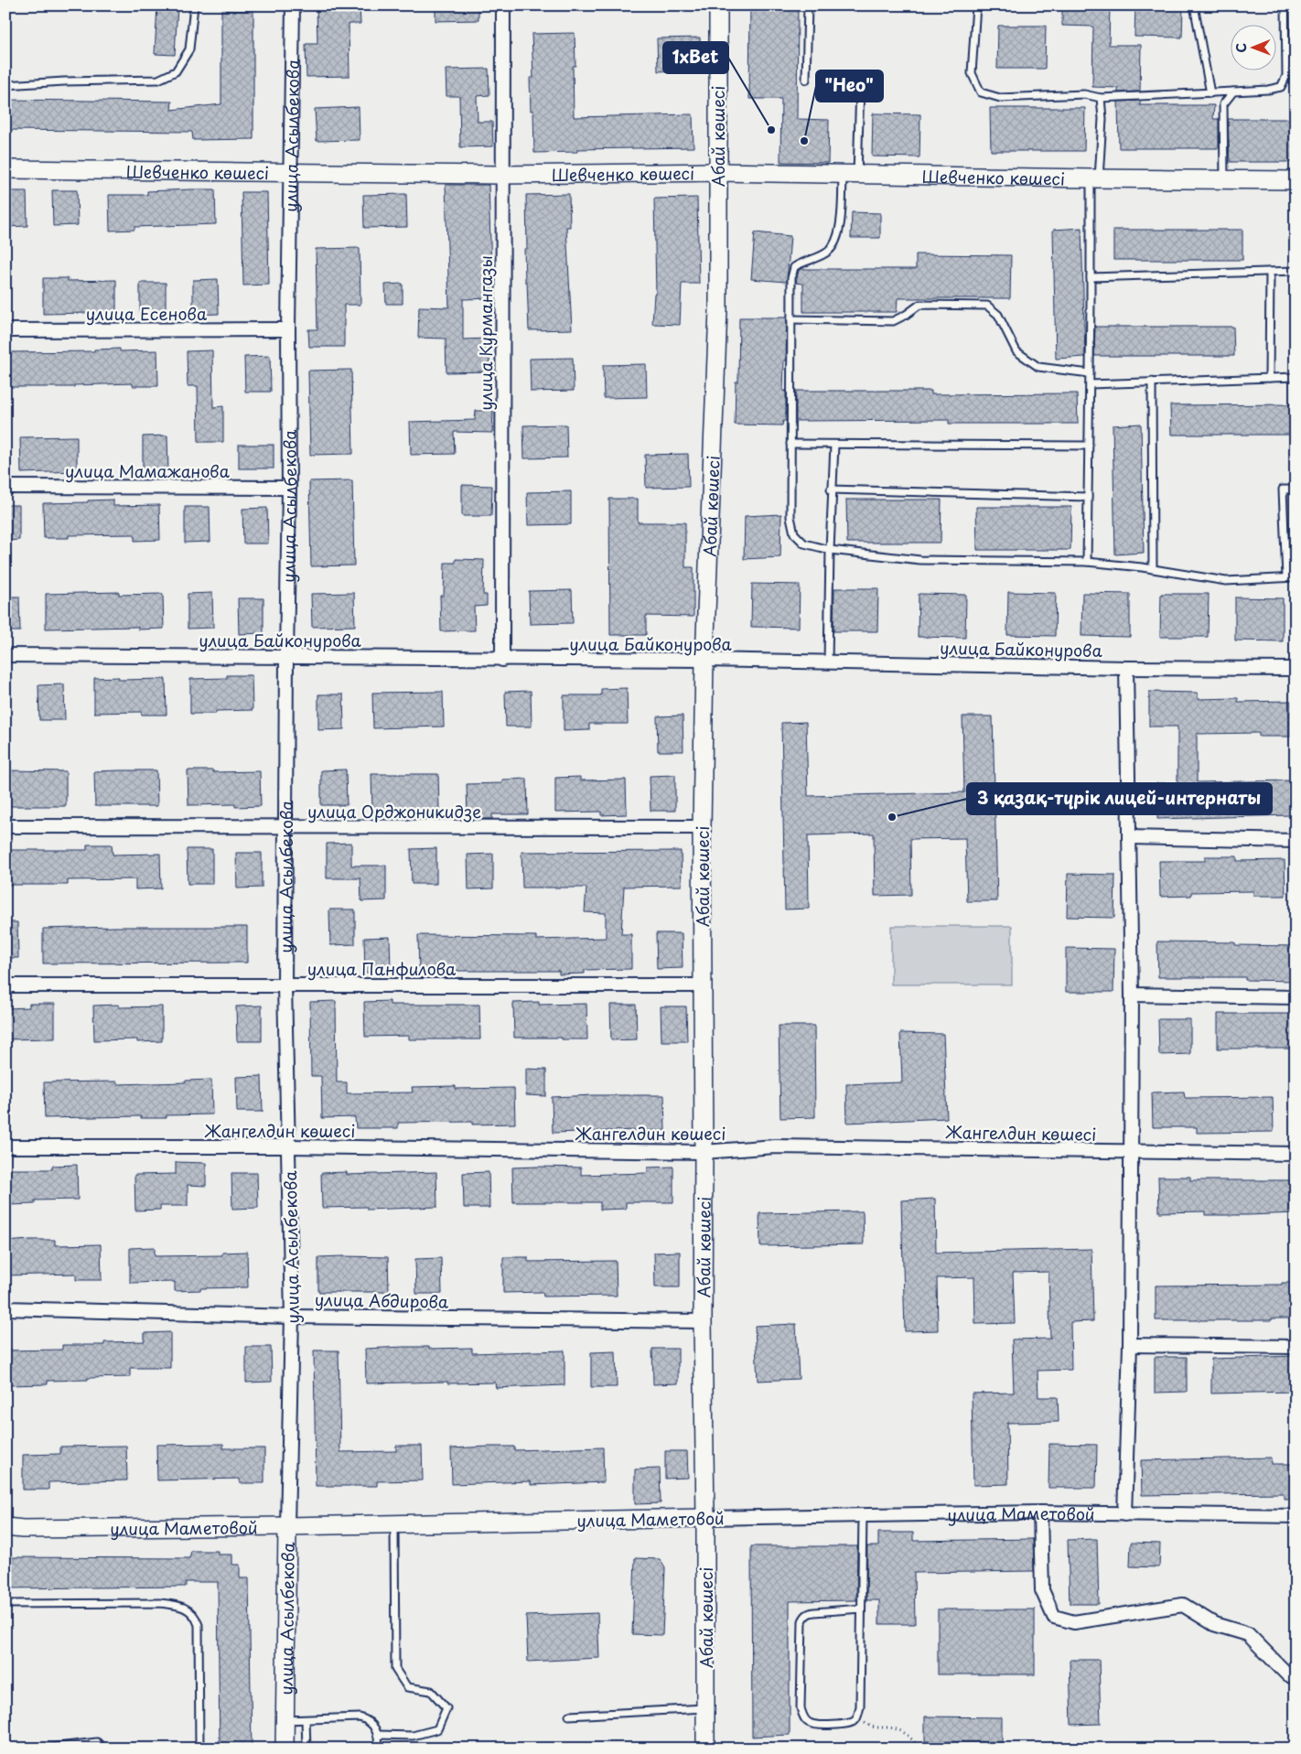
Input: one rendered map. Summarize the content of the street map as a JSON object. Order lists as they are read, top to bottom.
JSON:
{
  "streets": {
    "street": [
      "улица Асылбекова",
      "Абай көшесі",
      "Шевченко көшесі",
      "улица Есенова",
      "улица Курмангазы",
      "улица Мамажанова",
      "улица Байконурова",
      "улица Орджоникидзе",
      "улица Панфилова",
      "Жангелдин көшесі",
      "улица Абдирова",
      "улица Маметовой"
    ]
  },
  "crossings": [
    ["улица Асылбекова", "Шевченко көшесі"],
    ["улица Асылбекова", "улица Есенова"],
    ["улица Асылбекова", "улица Мамажанова"],
    ["улица Асылбекова", "улица Байконурова"],
    ["улица Асылбекова", "улица Орджоникидзе"],
    ["улица Асылбекова", "улица Панфилова"],
    ["улица Асылбекова", "Жангелдин көшесі"],
    ["улица Асылбекова", "улица Абдирова"],
    ["улица Асылбекова", "улица Маметовой"],
    ["Абай көшесі", "Шевченко көшесі"],
    ["Абай көшесі", "улица Байконурова"],
    ["Абай көшесі", "улица Орджоникидзе"],
    ["Абай көшесі", "улица Панфилова"],
    ["Абай көшесі", "Жангелдин көшесі"],
    ["Абай көшесі", "улица Абдирова"],
    ["Абай көшесі", "улица Маметовой"],
    ["Шевченко көшесі", "улица Курмангазы"],
    ["улица Курмангазы", "улица Байконурова"]
  ],
  "places": ["1xBet", "\"Нео\"", "3 қазақ-түрік лицей-интернаты"],
  "north": "left"
}
